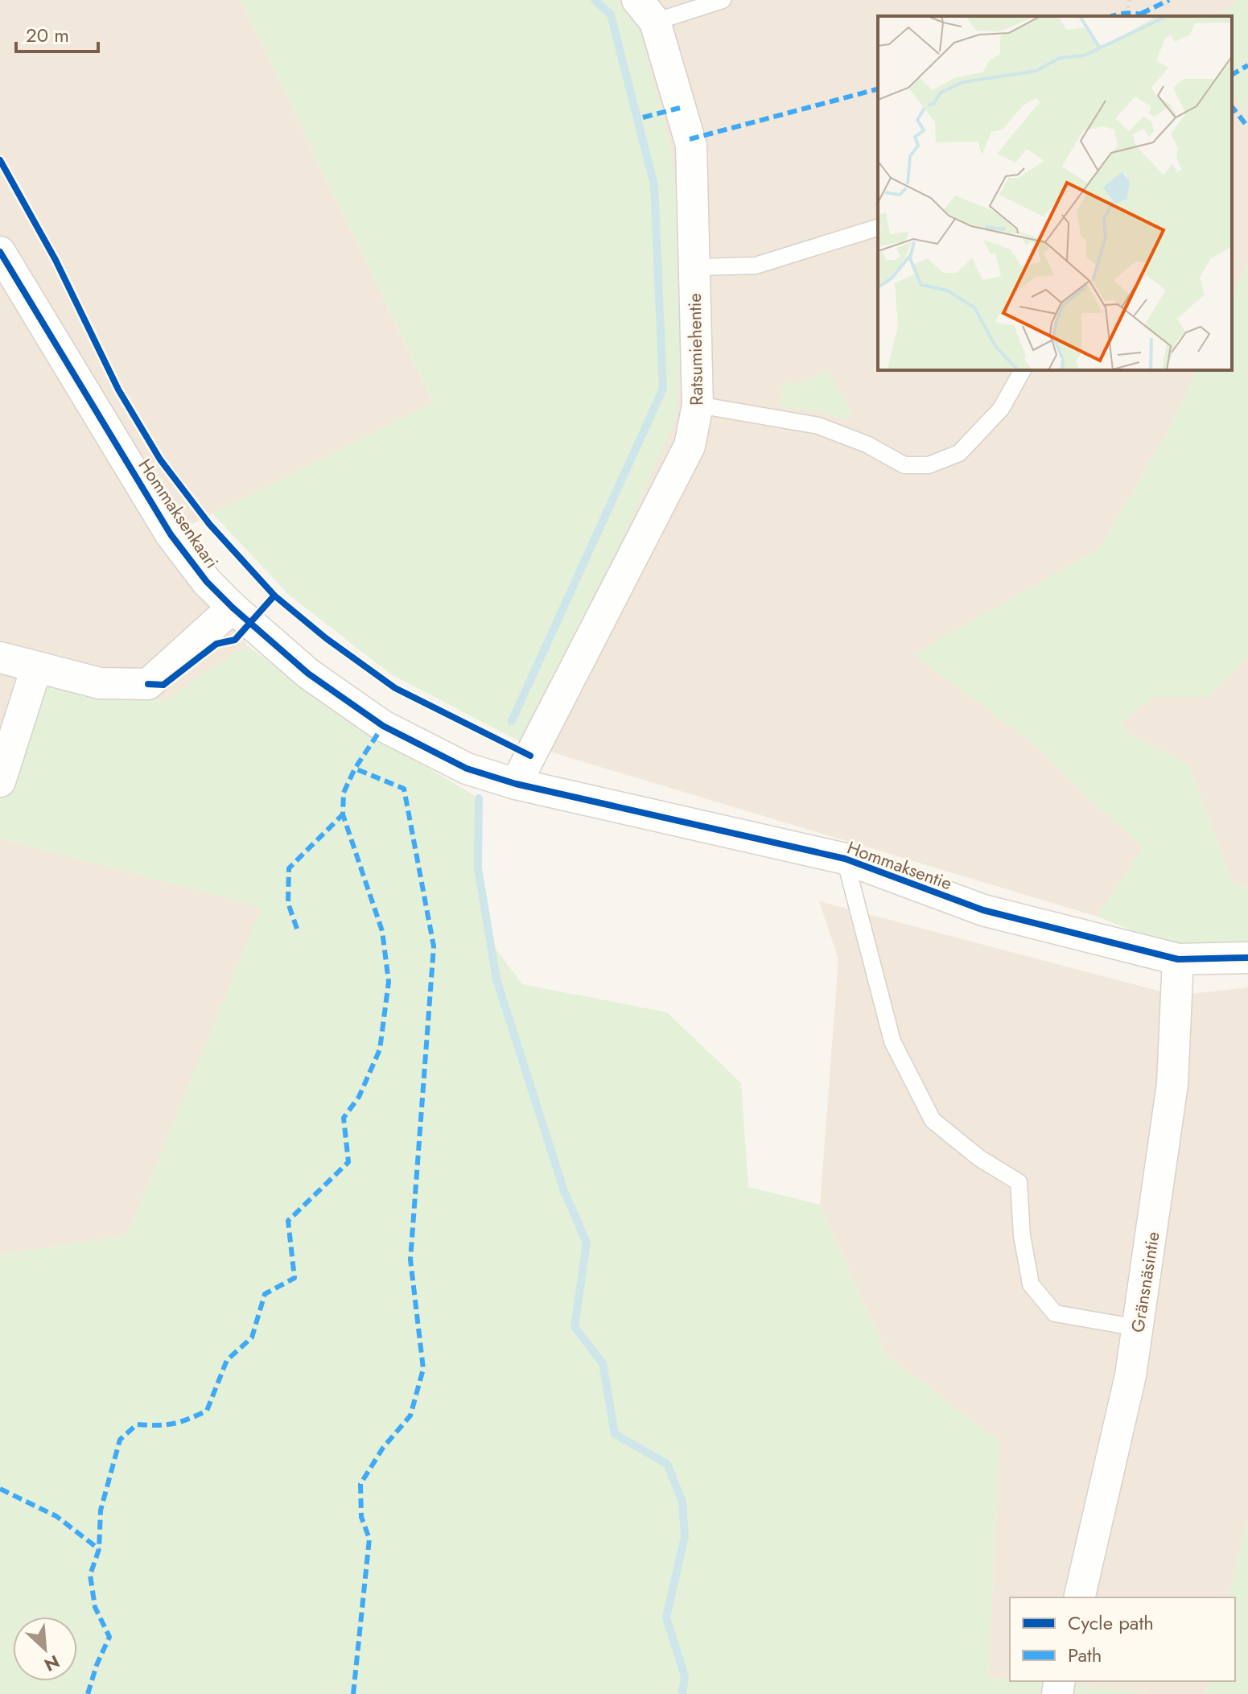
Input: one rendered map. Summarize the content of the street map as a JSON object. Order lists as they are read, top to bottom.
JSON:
{
  "streets": {
    "street": [
      "Ratsumiehentie",
      "Hommaksenkaari",
      "Hommaksentie",
      "Gränsnäsintie"
    ]
  },
  "crossings": [
    ["Ratsumiehentie", "Hommaksentie"],
    ["Hommaksenkaari", "Hommaksentie"],
    ["Hommaksentie", "Gränsnäsintie"]
  ],
  "legend": ["Cycle path", "Path"],
  "scale_bar": "20 m",
  "north": "bottom right"
}
